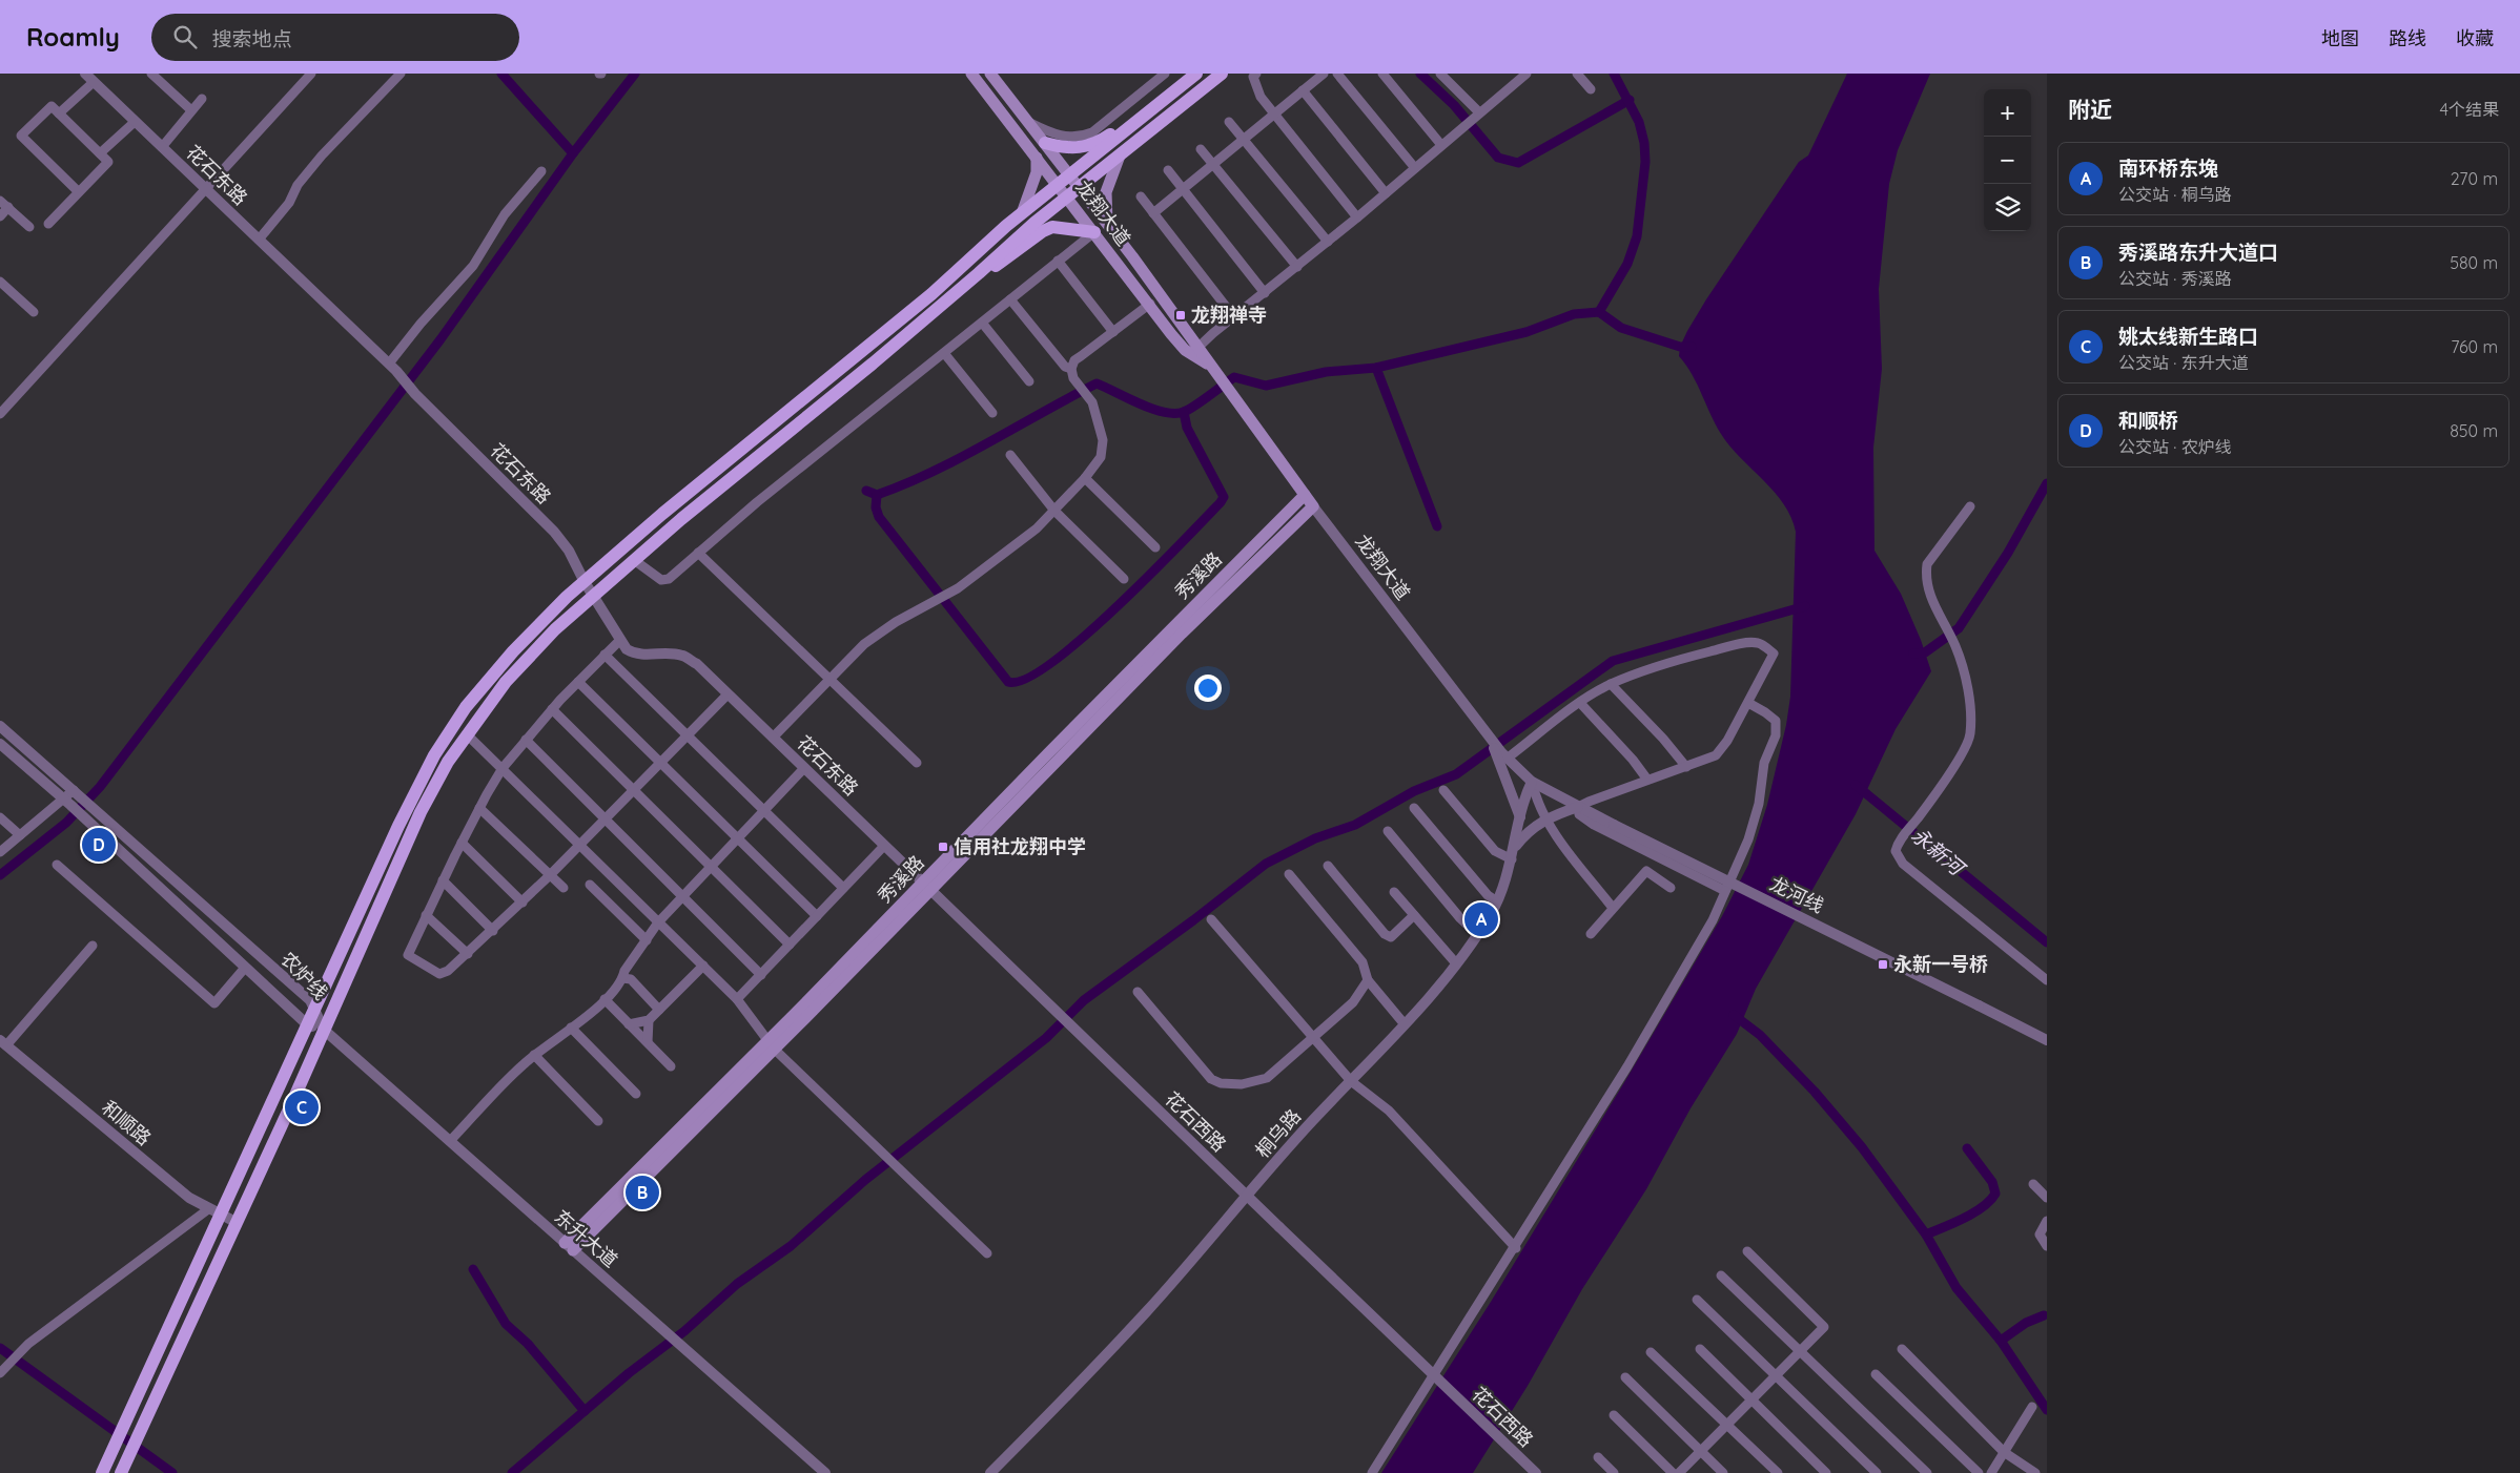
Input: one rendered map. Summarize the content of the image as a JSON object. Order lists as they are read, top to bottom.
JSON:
{
  "streets": {
    "main road": ["龙翔大道", "秀溪路"],
    "street": [
      "花石东路",
      "龙河线",
      "农炉线",
      "花石西路",
      "和顺路",
      "桐乌路",
      "东升大道"
    ]
  },
  "crossings": [
    ["花石东路", "秀溪路"],
    ["花石东路", "花石西路"],
    ["龙翔大道", "秀溪路"],
    ["龙翔大道", "龙河线"],
    ["龙翔大道", "桐乌路"],
    ["秀溪路", "花石西路"],
    ["秀溪路", "东升大道"],
    ["龙河线", "桐乌路"],
    ["农炉线", "东升大道"],
    ["花石西路", "桐乌路"]
  ],
  "water": ["永新河"],
  "places": {
    "transit": ["龙翔禅寺", "信用社龙翔中学", "永新一号桥"]
  },
  "page": {
    "header": "Roamly",
    "search": "搜索地点",
    "nav": ["地图", "路线", "收藏"],
    "heading": ["附近", "4个结果"],
    "map_buttons": ["+", "−"],
    "list": [
      {
        "mark": "A",
        "name": "南环桥东堍",
        "note": "公交站 · 桐乌路",
        "value": "270 m"
      },
      {
        "mark": "B",
        "name": "秀溪路东升大道口",
        "note": "公交站 · 秀溪路",
        "value": "580 m"
      },
      {
        "mark": "C",
        "name": "姚太线新生路口",
        "note": "公交站 · 东升大道",
        "value": "760 m"
      },
      {
        "mark": "D",
        "name": "和顺桥",
        "note": "公交站 · 农炉线",
        "value": "850 m"
      }
    ],
    "pins": [
      "D",
      "A",
      "C",
      "B"
    ]
  }
}
